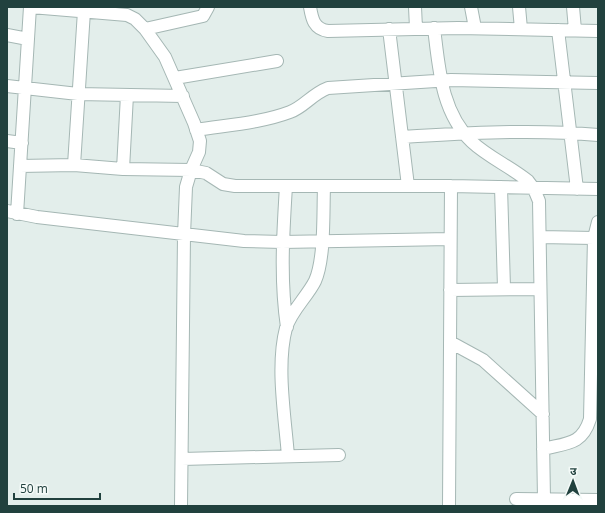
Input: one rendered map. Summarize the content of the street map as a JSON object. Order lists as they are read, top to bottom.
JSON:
{
  "scale_bar": "50 m",
  "north": "top"
}
